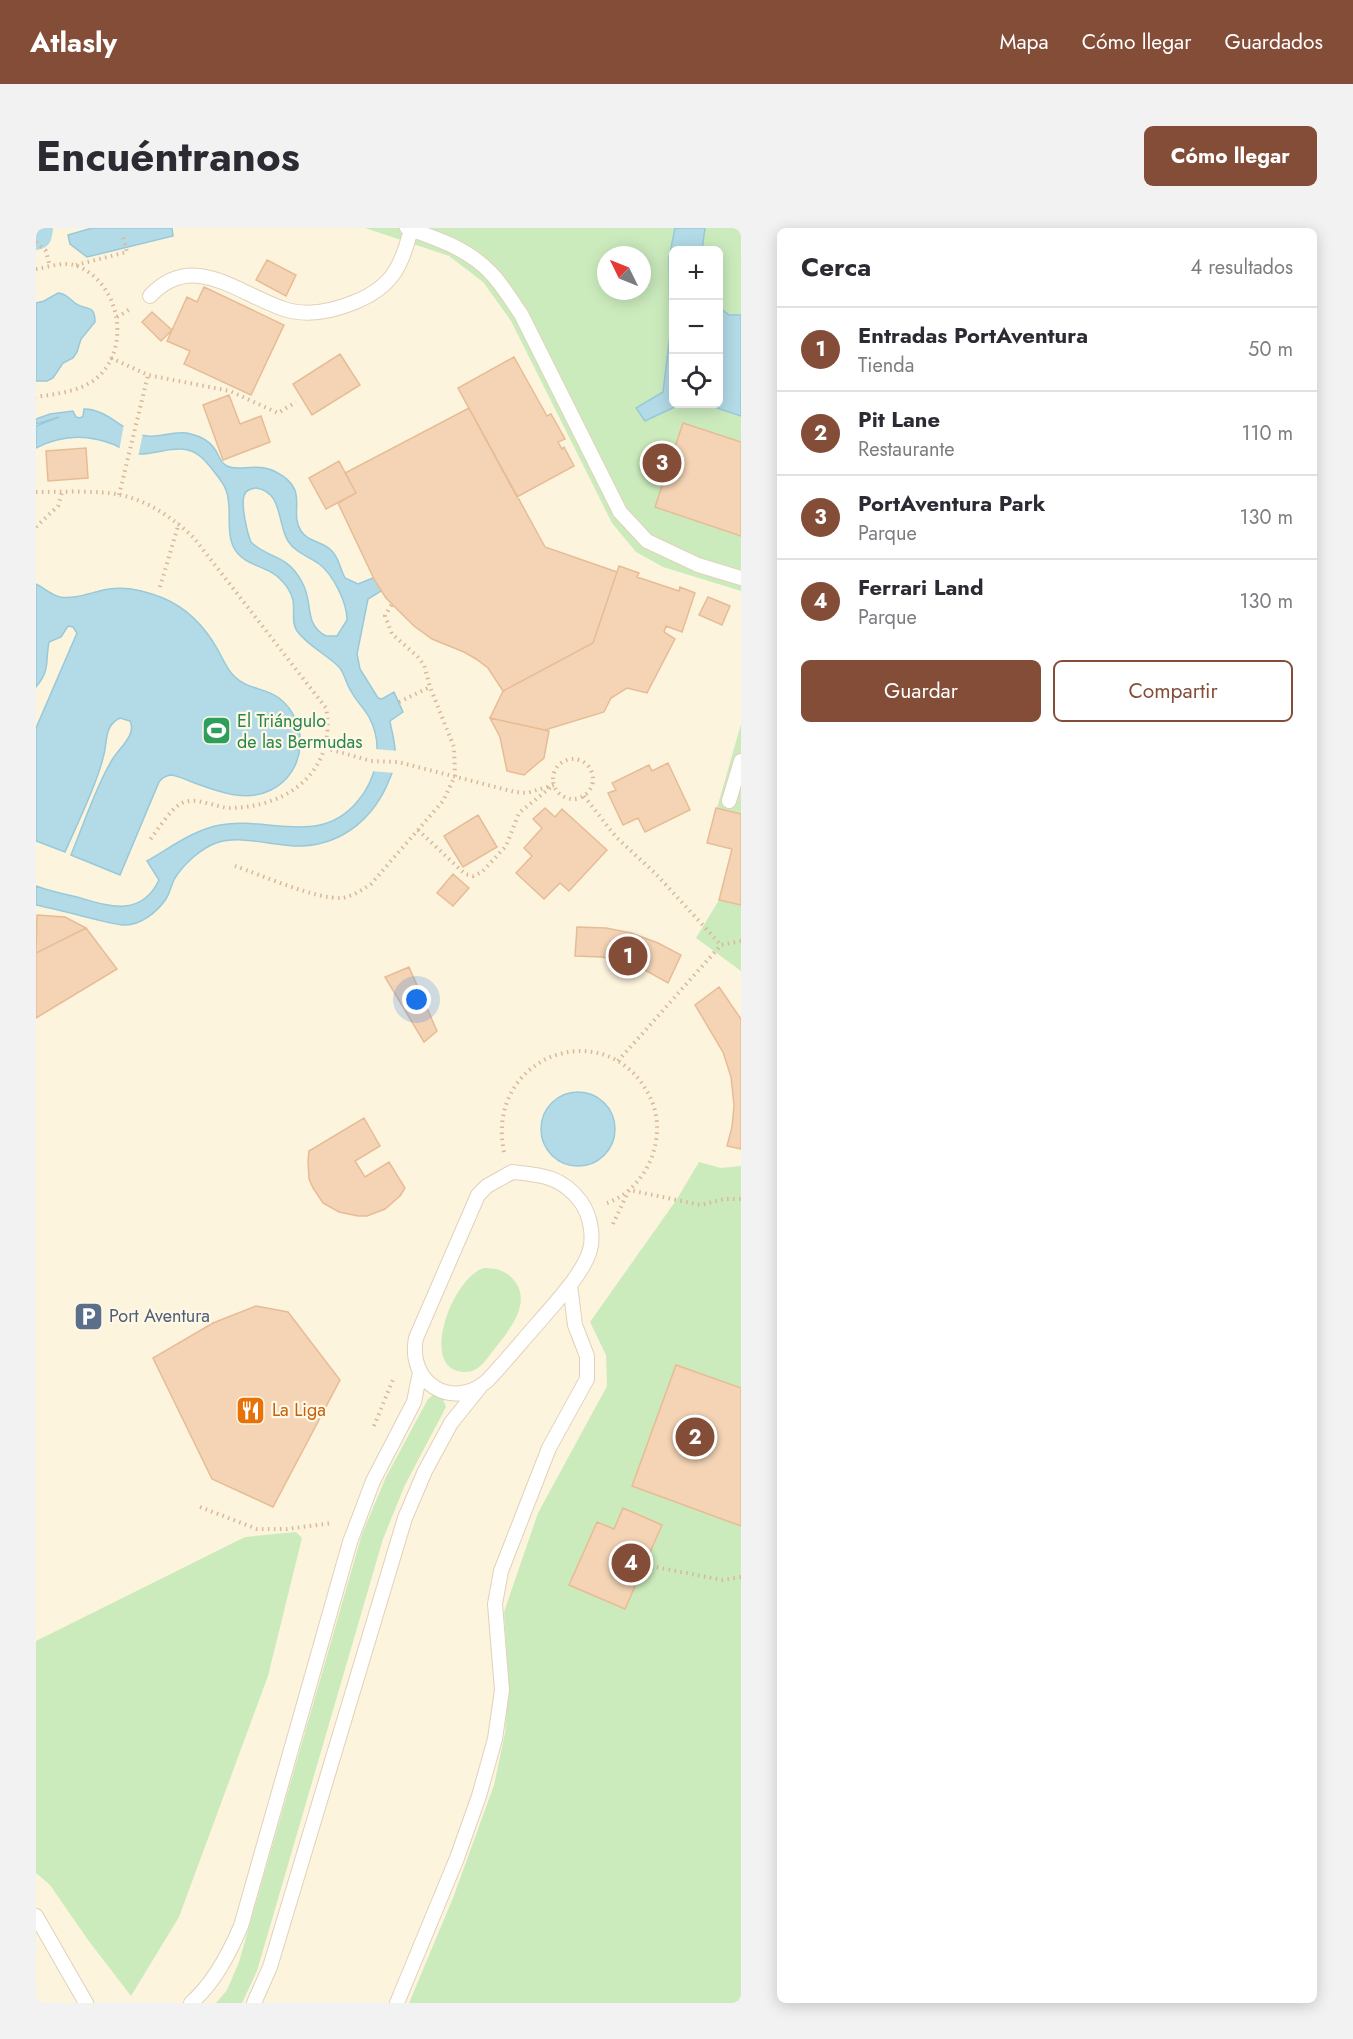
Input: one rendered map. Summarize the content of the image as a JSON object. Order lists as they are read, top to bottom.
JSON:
{
  "places": {
    "sports": ["El Triángulo de las Bermudas"],
    "parking": ["Port Aventura"],
    "restaurant": ["La Liga"]
  },
  "north": "top left",
  "page": {
    "header": "Atlasly",
    "nav": ["Mapa", "Cómo llegar", "Guardados"],
    "title": "Encuéntranos",
    "buttons": [
      "Cómo llegar",
      ["Guardar", "Compartir"]
    ],
    "heading": ["Cerca", "4 resultados"],
    "map_buttons": ["+", "−"],
    "list": [
      {
        "mark": "1",
        "name": "Entradas PortAventura",
        "note": "Tienda",
        "value": "50 m"
      },
      {
        "mark": "2",
        "name": "Pit Lane",
        "note": "Restaurante",
        "value": "110 m"
      },
      {
        "mark": "3",
        "name": "PortAventura Park",
        "note": "Parque",
        "value": "130 m"
      },
      {
        "mark": "4",
        "name": "Ferrari Land",
        "note": "Parque",
        "value": "130 m"
      }
    ],
    "pins": [
      "3",
      "1",
      "2",
      "4"
    ]
  }
}
